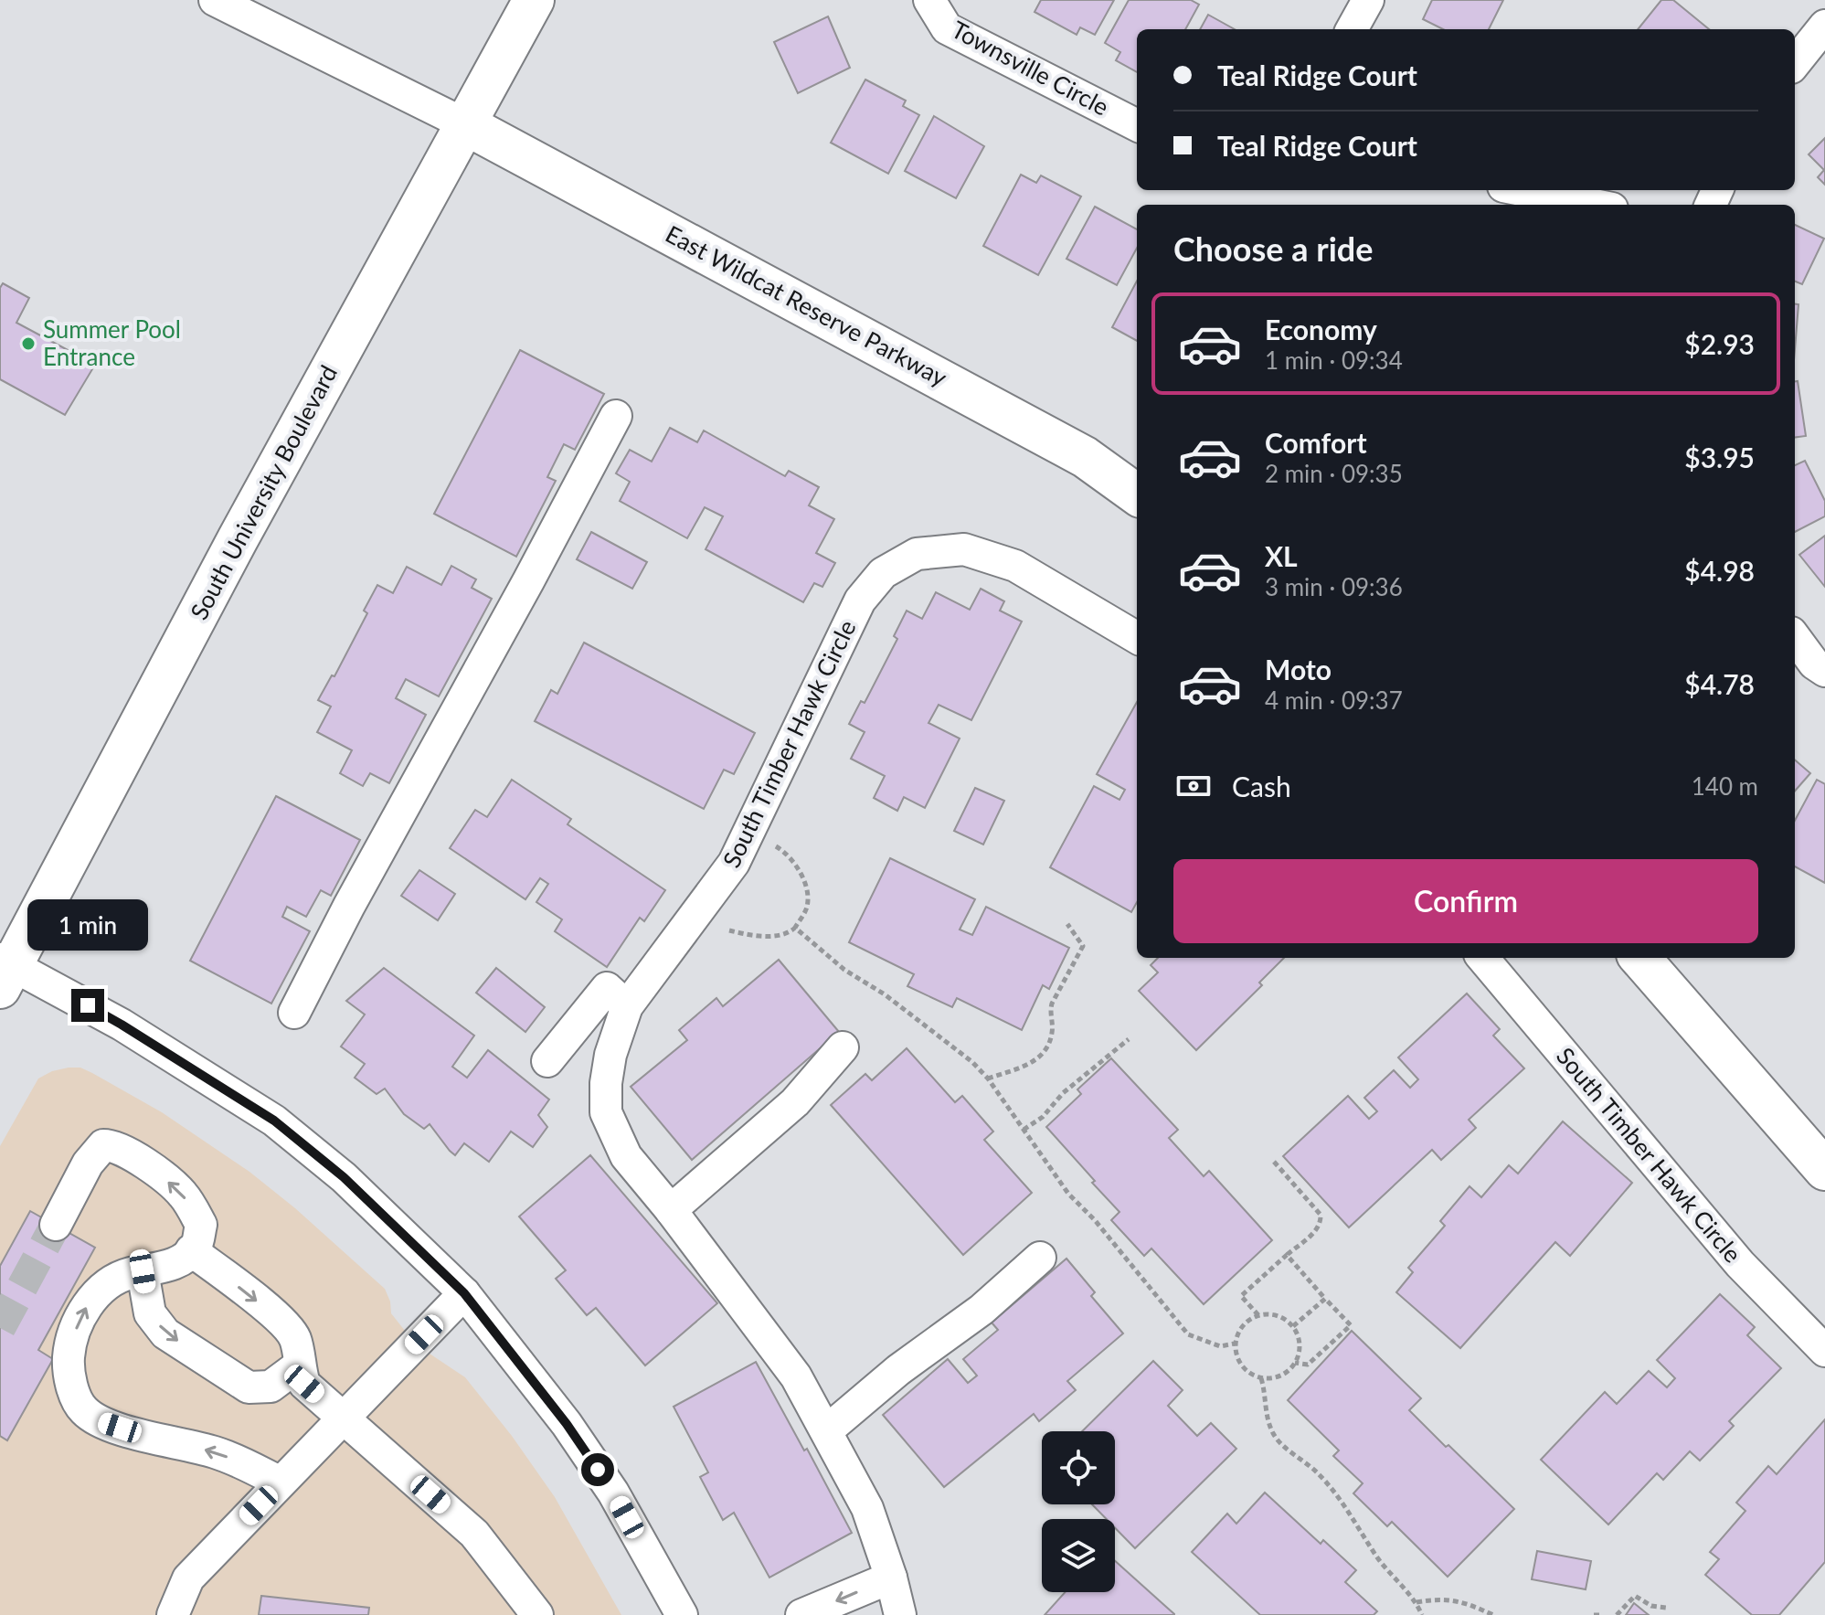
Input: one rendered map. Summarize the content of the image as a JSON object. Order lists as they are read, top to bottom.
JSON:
{
  "streets": {
    "main road": ["East Wildcat Reserve Parkway", "South University Boulevard"],
    "street": ["Townsville Circle", "South Timber Hawk Circle"]
  },
  "crossings": [
    ["East Wildcat Reserve Parkway", "South University Boulevard"]
  ],
  "places": ["Summer Pool Entrance"],
  "page": {
    "banner": ["Teal Ridge Court", "Teal Ridge Court"],
    "heading": "Choose a ride",
    "list": [
      {
        "name": "Economy",
        "note": "1 min · 09:34",
        "value": "$2.93"
      },
      {
        "name": "Comfort",
        "note": "2 min · 09:35",
        "value": "$3.95"
      },
      {
        "name": "XL",
        "note": "3 min · 09:36",
        "value": "$4.98"
      },
      {
        "name": "Moto",
        "note": "4 min · 09:37",
        "value": "$4.78"
      }
    ],
    "pay": ["Cash", "140 m"],
    "buttons": "Confirm",
    "bubble": "1 min"
  }
}
